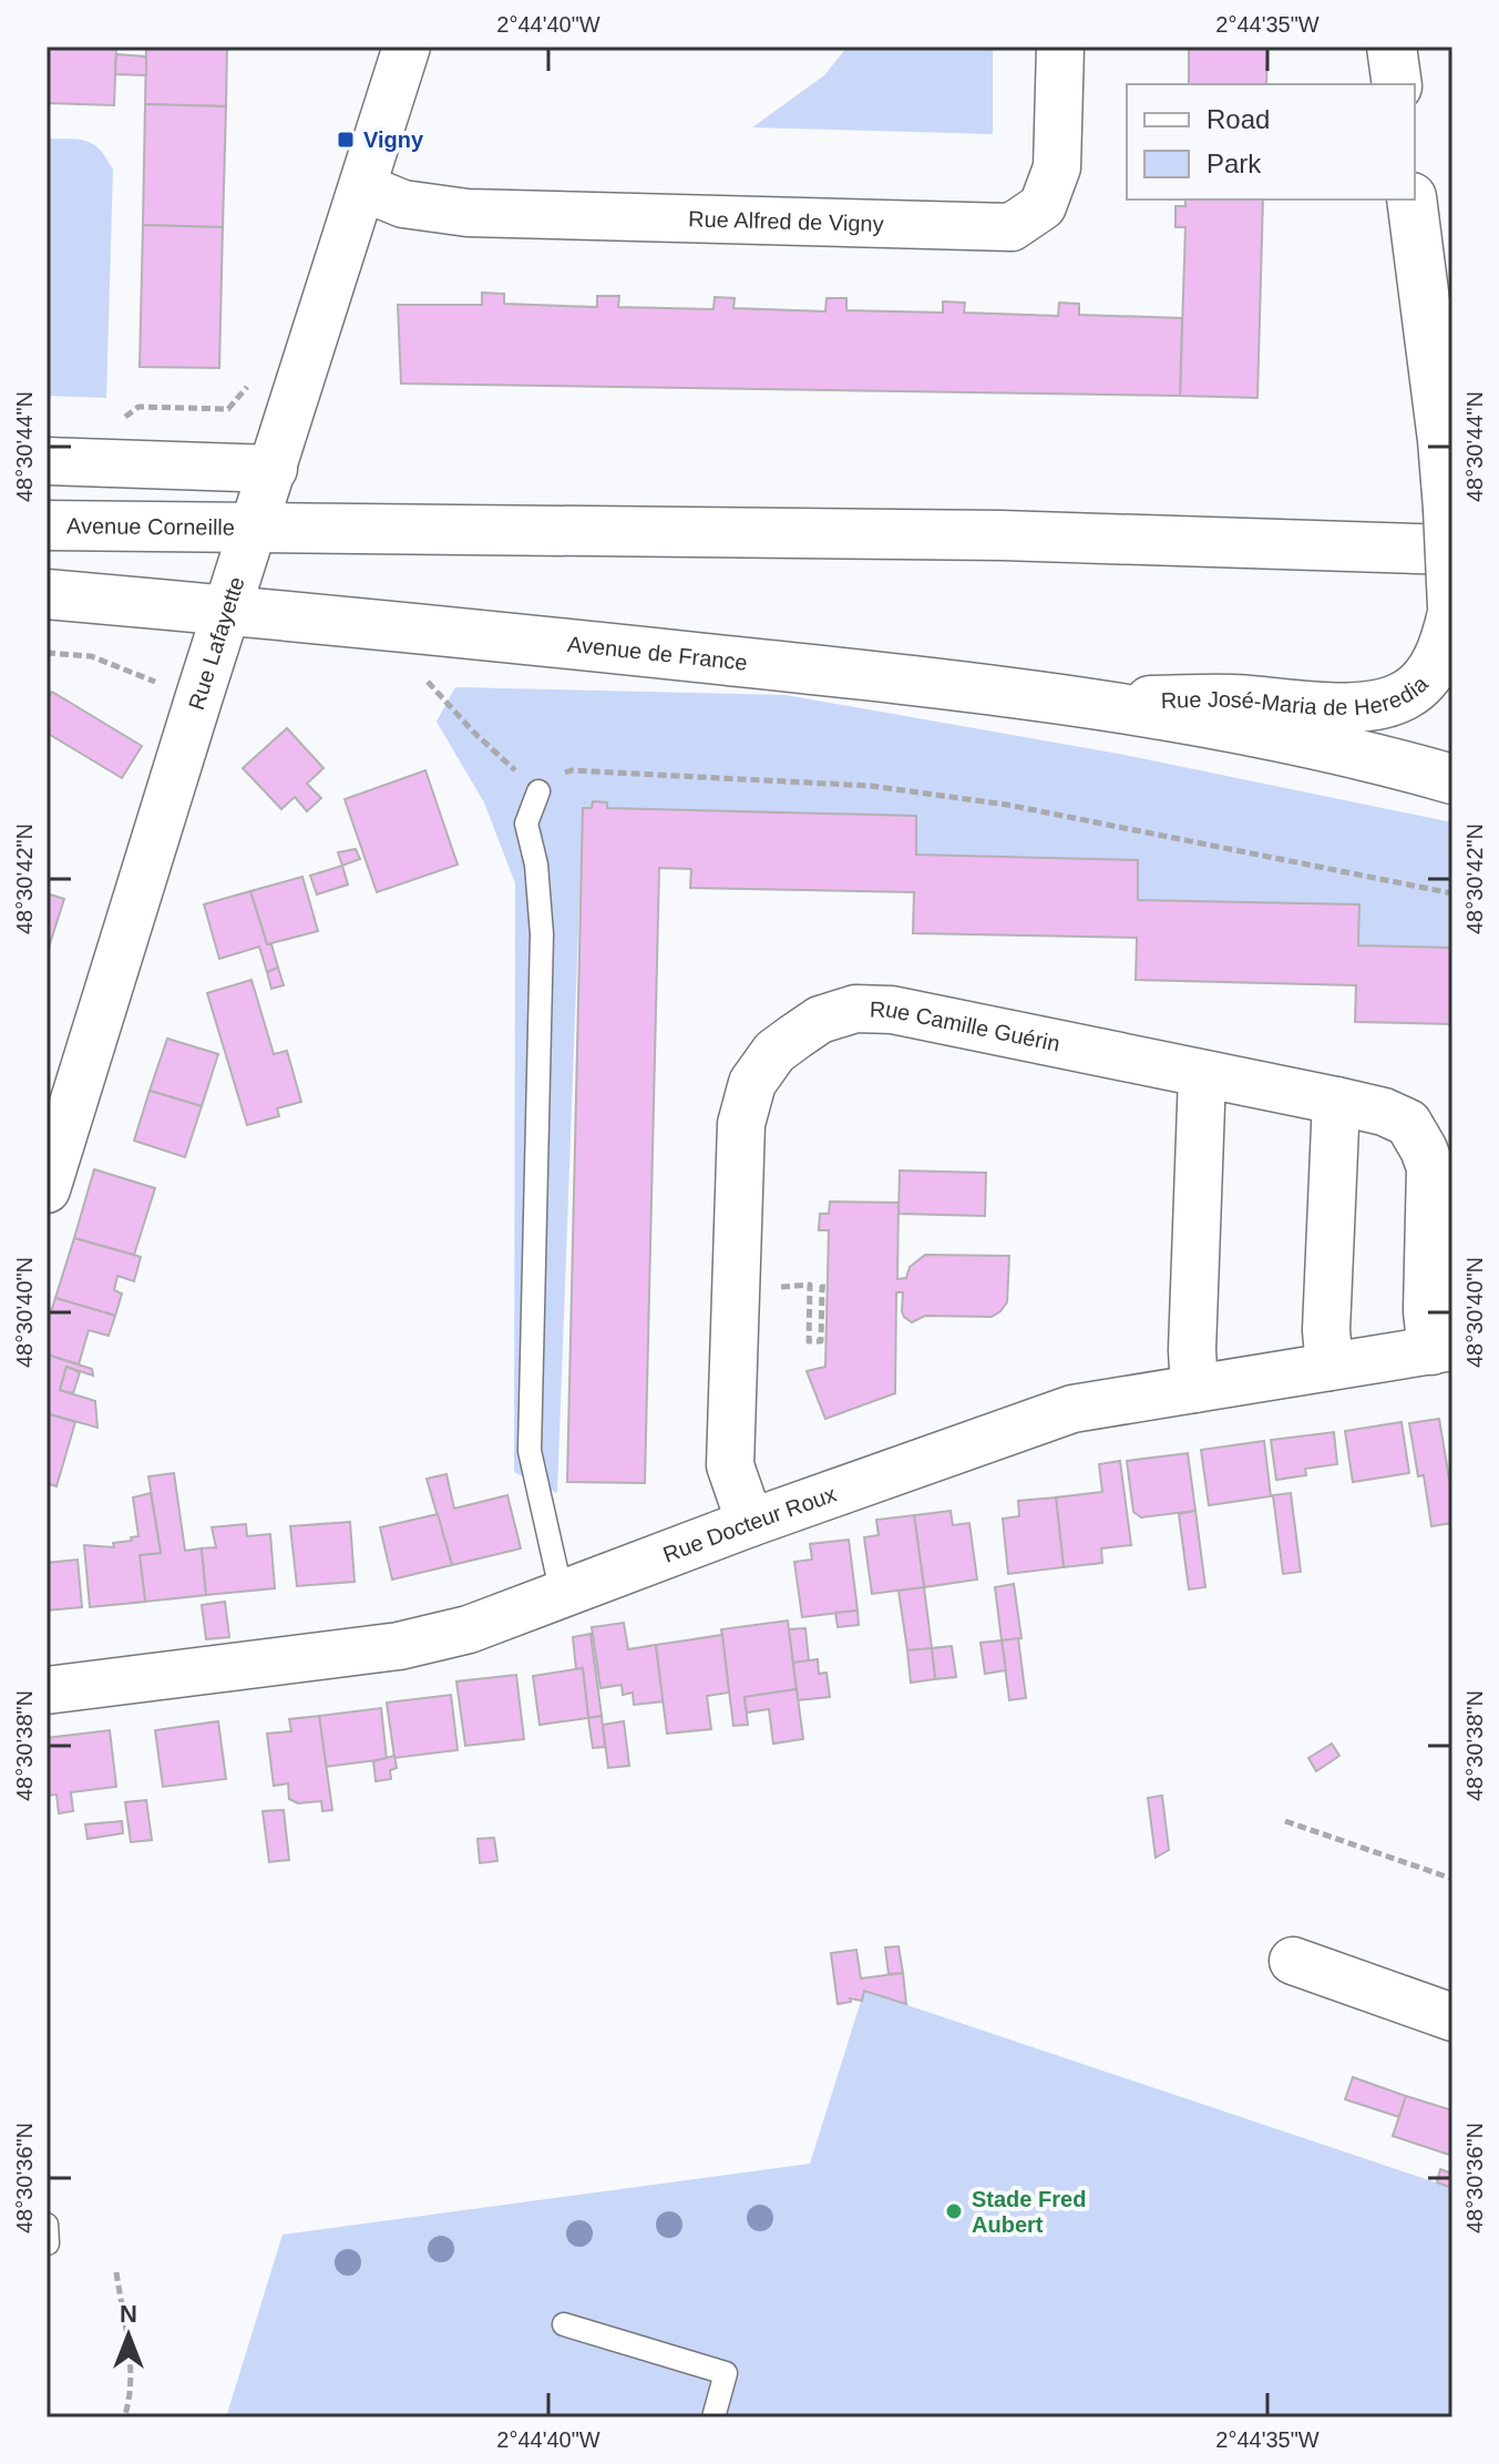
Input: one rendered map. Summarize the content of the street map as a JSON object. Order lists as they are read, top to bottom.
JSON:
{
  "streets": {
    "main road": ["Avenue Corneille", "Avenue de France", "Rue José-Maria de Heredia"],
    "street": [
      "Rue Alfred de Vigny",
      "Rue Lafayette",
      "Rue Camille Guérin",
      "Rue Docteur Roux"
    ]
  },
  "crossings": [
    ["Rue Alfred de Vigny", "Rue Lafayette"],
    ["Avenue Corneille", "Rue Lafayette"],
    ["Avenue Corneille", "Rue José-Maria de Heredia"],
    ["Rue Lafayette", "Avenue de France"],
    ["Avenue de France", "Rue José-Maria de Heredia"],
    ["Rue Camille Guérin", "Rue Docteur Roux"]
  ],
  "places": {
    "transit": ["Vigny"],
    "other": ["Stade Fred Aubert"]
  },
  "legend": ["Road", "Park"],
  "north": "top",
  "coordinates": [
    "2°44'40\"W",
    "2°44'35\"W",
    "48°30'44\"N",
    "48°30'42\"N",
    "48°30'40\"N",
    "48°30'38\"N",
    "48°30'36\"N"
  ]
}
